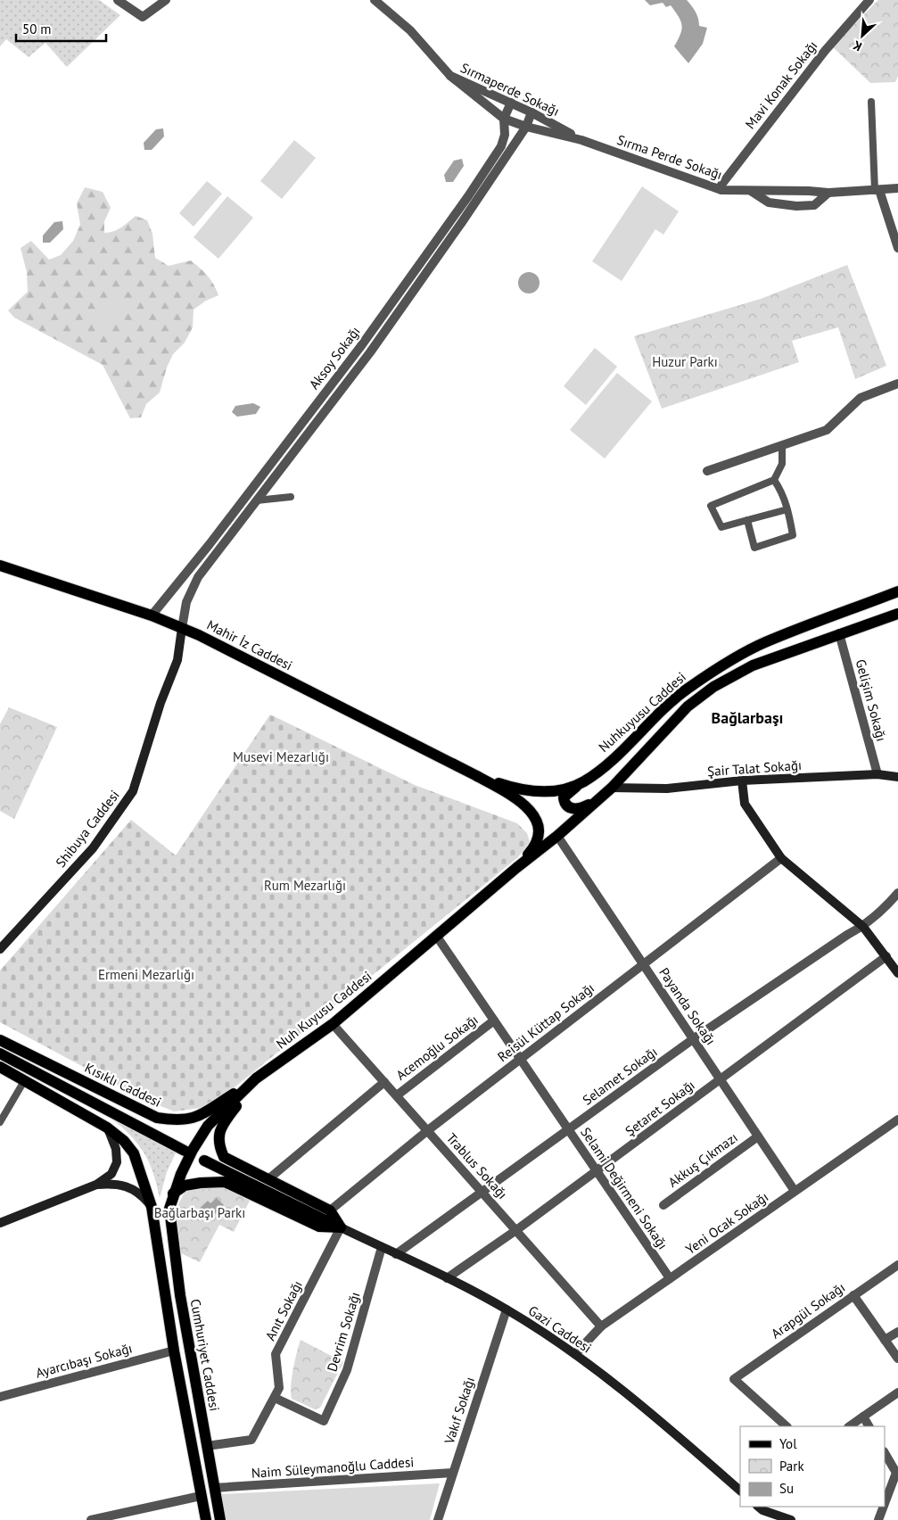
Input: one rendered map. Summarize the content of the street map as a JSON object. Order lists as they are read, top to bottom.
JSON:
{
  "streets": {
    "main road": [
      "Mahir İz Caddesi",
      "Nuhkuyusu Caddesi",
      "Nuh Kuyusu Caddesi",
      "Kısıklı Caddesi",
      "Cumhuriyet Caddesi"
    ],
    "street": [
      "Mavi Konak Sokağı",
      "Sırmaperde Sokağı",
      "Sırma Perde Sokağı",
      "Aksoy Sokağı",
      "Gelişim Sokağı",
      "Şair Talat Sokağı",
      "Shibuya Caddesi",
      "Payanda Sokağı",
      "Reisül Küttap Sokağı",
      "Acemoğlu Sokağı",
      "Selamet Sokağı",
      "Şetaret Sokağı",
      "Akkuş Çıkmazı",
      "Trablus Sokağı",
      "Selami Değirmeni Sokağı",
      "Yeni Ocak Sokağı",
      "Anıt Sokağı",
      "Arapgül Sokağı",
      "Gazi Caddesi",
      "Devrim Sokağı",
      "Ayarcıbaşı Sokağı",
      "Vakıf Sokağı",
      "Naim Süleymanoğlu Caddesi"
    ]
  },
  "crossings": [
    ["Mavi Konak Sokağı", "Sırma Perde Sokağı"],
    ["Sırmaperde Sokağı", "Sırma Perde Sokağı"],
    ["Sırmaperde Sokağı", "Aksoy Sokağı"],
    ["Aksoy Sokağı", "Mahir İz Caddesi"],
    ["Aksoy Sokağı", "Shibuya Caddesi"],
    ["Mahir İz Caddesi", "Nuhkuyusu Caddesi"],
    ["Mahir İz Caddesi", "Shibuya Caddesi"],
    ["Gelişim Sokağı", "Nuhkuyusu Caddesi"],
    ["Gelişim Sokağı", "Şair Talat Sokağı"],
    ["Nuhkuyusu Caddesi", "Şair Talat Sokağı"],
    ["Nuhkuyusu Caddesi", "Payanda Sokağı"],
    ["Nuhkuyusu Caddesi", "Nuh Kuyusu Caddesi"],
    ["Payanda Sokağı", "Reisül Küttap Sokağı"],
    ["Payanda Sokağı", "Selamet Sokağı"],
    ["Payanda Sokağı", "Şetaret Sokağı"],
    ["Payanda Sokağı", "Akkuş Çıkmazı"],
    ["Payanda Sokağı", "Yeni Ocak Sokağı"],
    ["Nuh Kuyusu Caddesi", "Kısıklı Caddesi"],
    ["Nuh Kuyusu Caddesi", "Trablus Sokağı"],
    ["Nuh Kuyusu Caddesi", "Selami Değirmeni Sokağı"],
    ["Nuh Kuyusu Caddesi", "Cumhuriyet Caddesi"],
    ["Reisül Küttap Sokağı", "Trablus Sokağı"],
    ["Reisül Küttap Sokağı", "Selami Değirmeni Sokağı"],
    ["Acemoğlu Sokağı", "Trablus Sokağı"],
    ["Acemoğlu Sokağı", "Selami Değirmeni Sokağı"],
    ["Selamet Sokağı", "Trablus Sokağı"],
    ["Selamet Sokağı", "Selami Değirmeni Sokağı"],
    ["Selamet Sokağı", "Gazi Caddesi"],
    ["Şetaret Sokağı", "Trablus Sokağı"],
    ["Şetaret Sokağı", "Selami Değirmeni Sokağı"],
    ["Şetaret Sokağı", "Gazi Caddesi"],
    ["Trablus Sokağı", "Yeni Ocak Sokağı"],
    ["Selami Değirmeni Sokağı", "Yeni Ocak Sokağı"],
    ["Yeni Ocak Sokağı", "Gazi Caddesi"],
    ["Anıt Sokağı", "Gazi Caddesi"],
    ["Anıt Sokağı", "Devrim Sokağı"],
    ["Anıt Sokağı", "Cumhuriyet Caddesi"],
    ["Gazi Caddesi", "Devrim Sokağı"],
    ["Gazi Caddesi", "Vakıf Sokağı"],
    ["Cumhuriyet Caddesi", "Naim Süleymanoğlu Caddesi"],
    ["Vakıf Sokağı", "Naim Süleymanoğlu Caddesi"]
  ],
  "districts": ["Bağlarbaşı"],
  "parks": [
    "Huzur Parkı",
    "Musevi Mezarlığı",
    "Rum Mezarlığı",
    "Ermeni Mezarlığı",
    "Bağlarbaşı Parkı"
  ],
  "legend": ["Yol", "Park", "Su"],
  "scale_bar": "50 m",
  "north": "bottom left"
}
